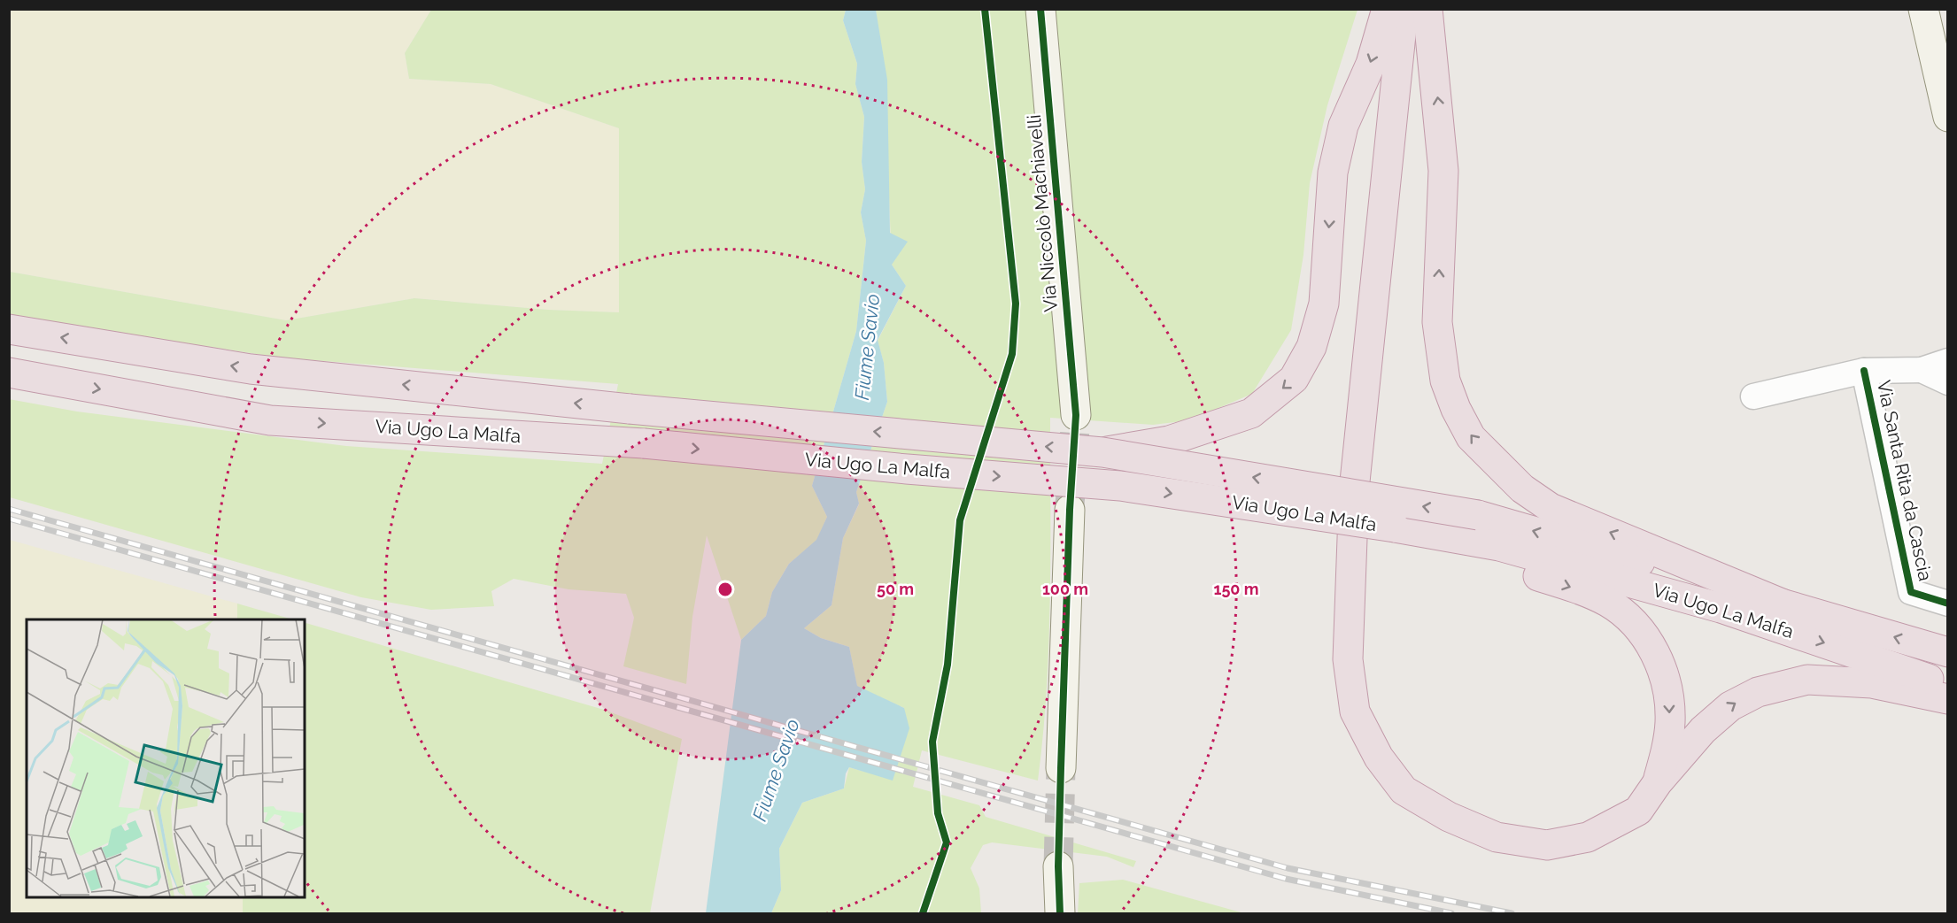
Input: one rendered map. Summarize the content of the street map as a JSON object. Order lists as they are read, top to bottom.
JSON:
{
  "streets": {
    "highway": ["Via Ugo La Malfa"],
    "street": ["Via Niccolò Machiavelli", "Via Santa Rita da Cascia"]
  },
  "water": ["Fiume Savio"],
  "rings": ["50 m", "100 m", "150 m"]
}
